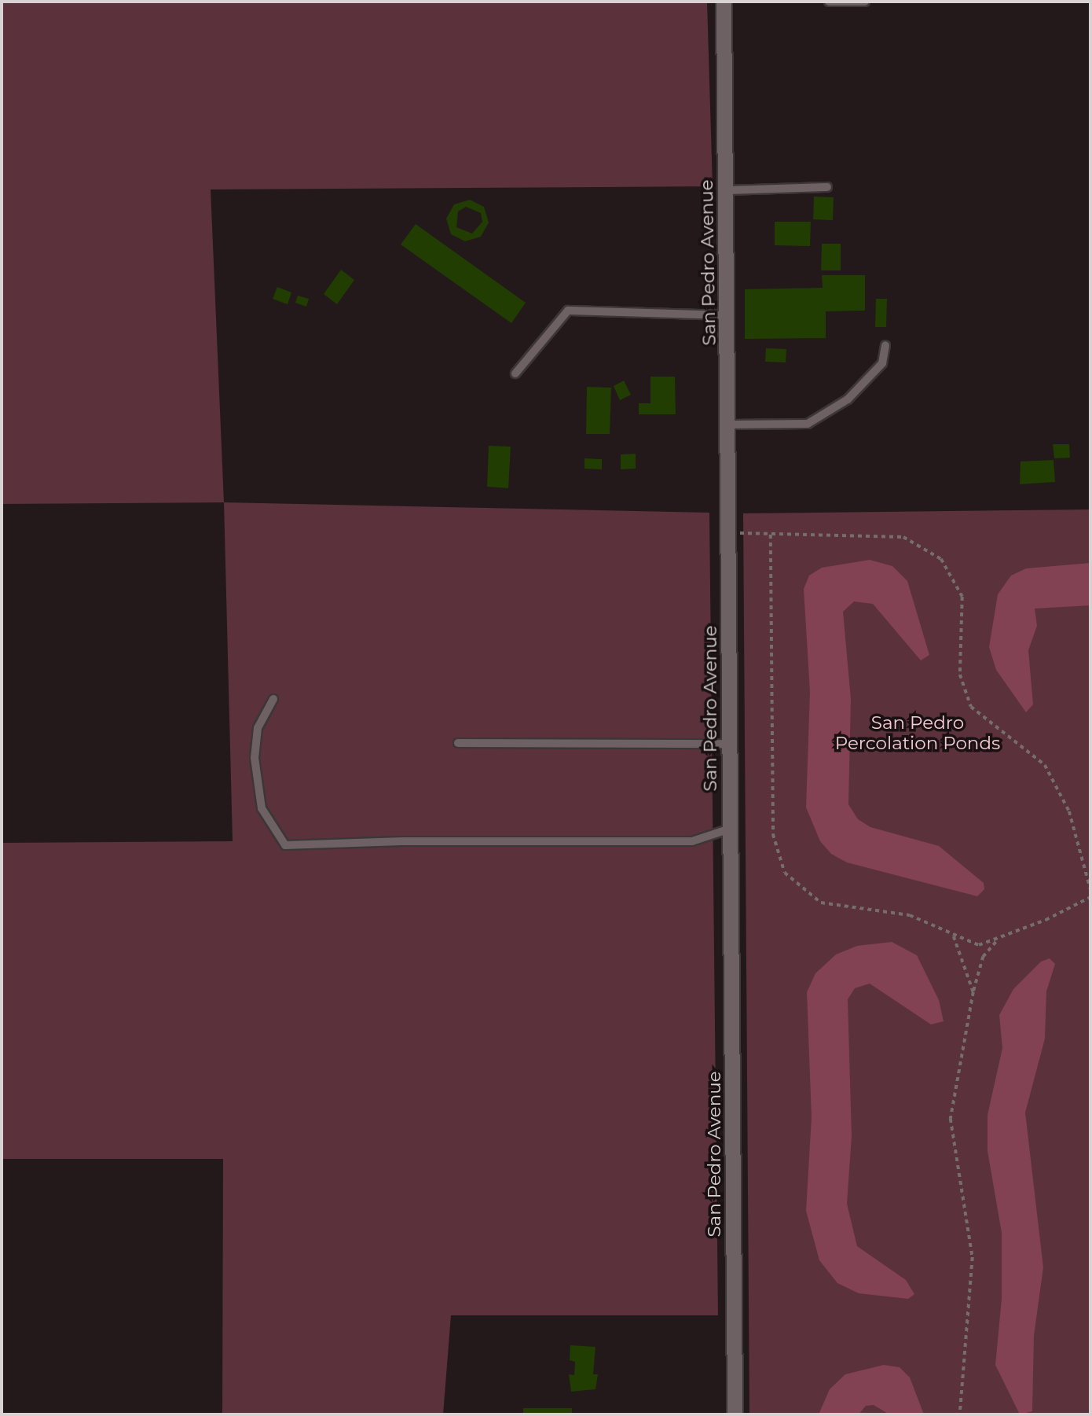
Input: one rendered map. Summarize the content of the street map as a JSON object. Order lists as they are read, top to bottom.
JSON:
{
  "streets": {
    "street": ["San Pedro Avenue"]
  },
  "parks": ["San Pedro Percolation Ponds"]
}
